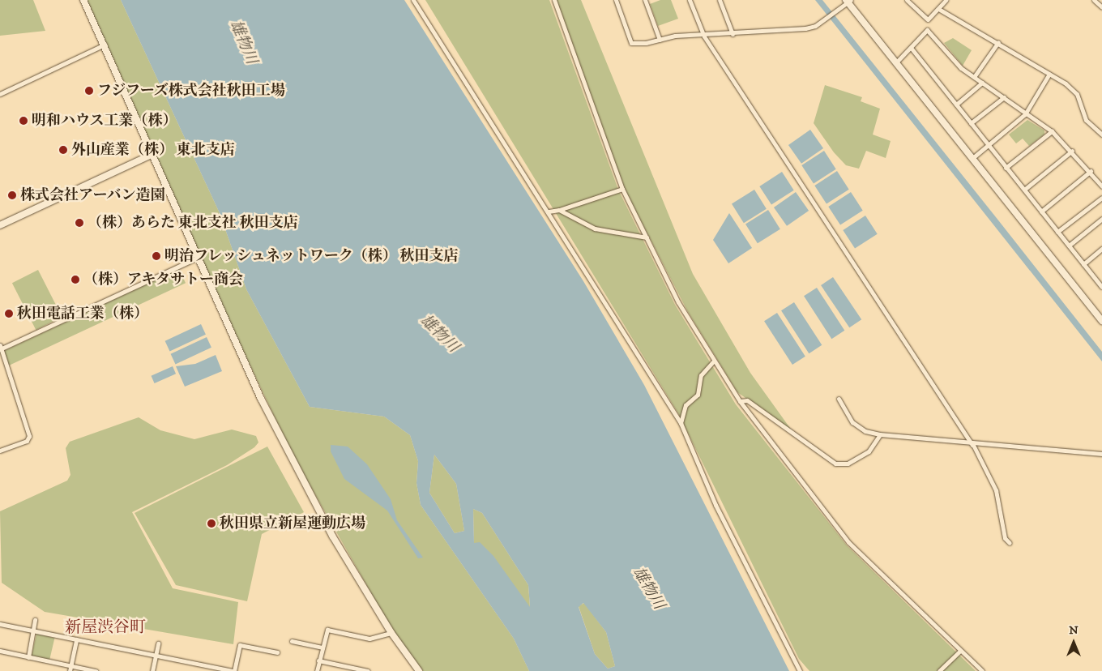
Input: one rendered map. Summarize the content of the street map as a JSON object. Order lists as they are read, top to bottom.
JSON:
{
  "districts": ["新屋渋谷町"],
  "water": ["雄物川"],
  "places": [
    "フジフーズ株式会社秋田工場",
    "明和ハウス工業（株）",
    "外山産業（株） 東北支店",
    "株式会社アーバン造園",
    "（株）あらた 東北支社 秋田支店",
    "明治フレッシュネットワーク（株） 秋田支店",
    "（株）アキタサトー商会",
    "秋田電話工業（株）",
    "秋田県立新屋運動広場"
  ],
  "north": "top"
}
